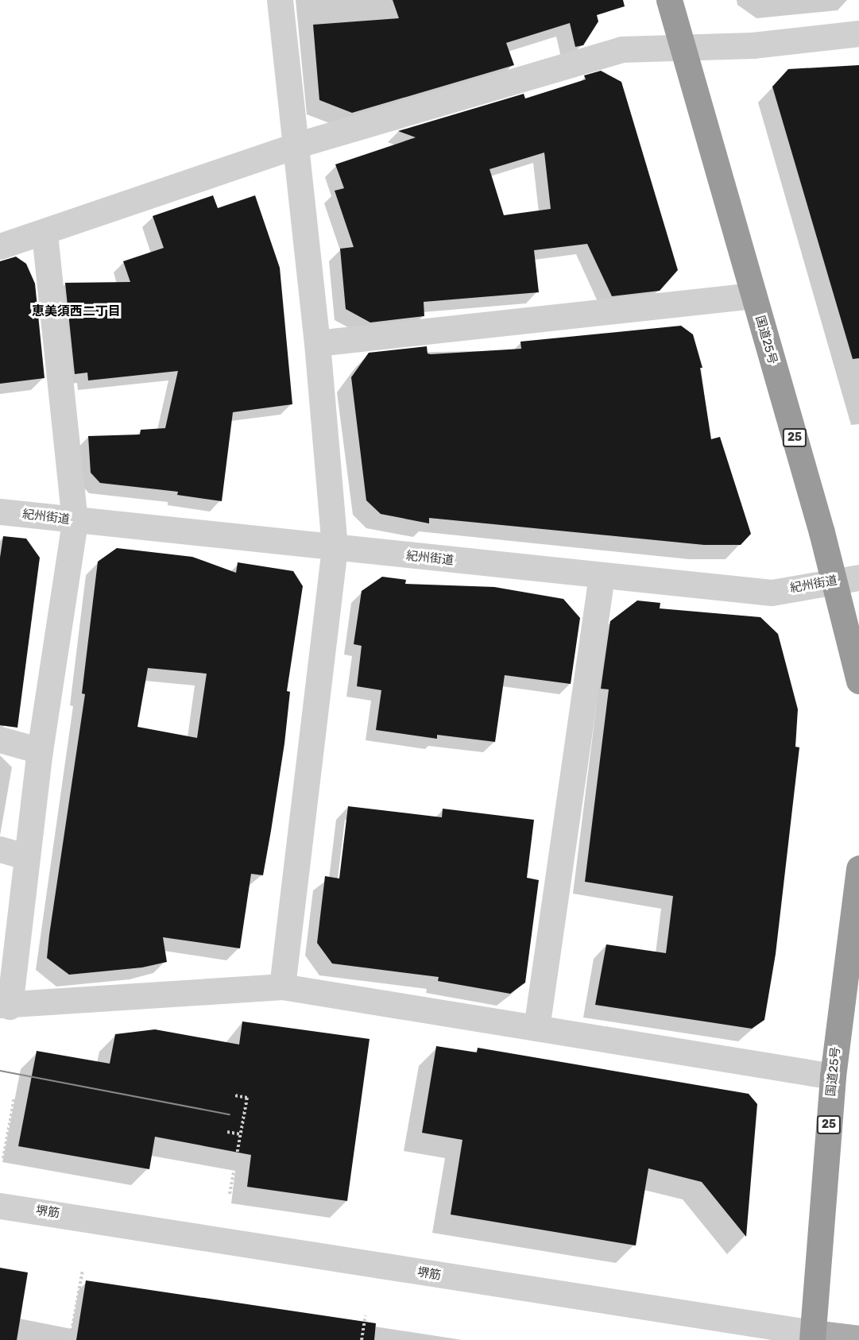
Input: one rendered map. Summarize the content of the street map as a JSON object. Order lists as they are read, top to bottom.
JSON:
{
  "streets": {
    "highway": ["国道25号", "25"],
    "main road": ["堺筋"],
    "street": ["紀州街道"]
  },
  "crossings": [
    ["国道25号", "紀州街道"],
    ["国道25号", "堺筋"]
  ],
  "districts": ["恵美須西二丁目"]
}
